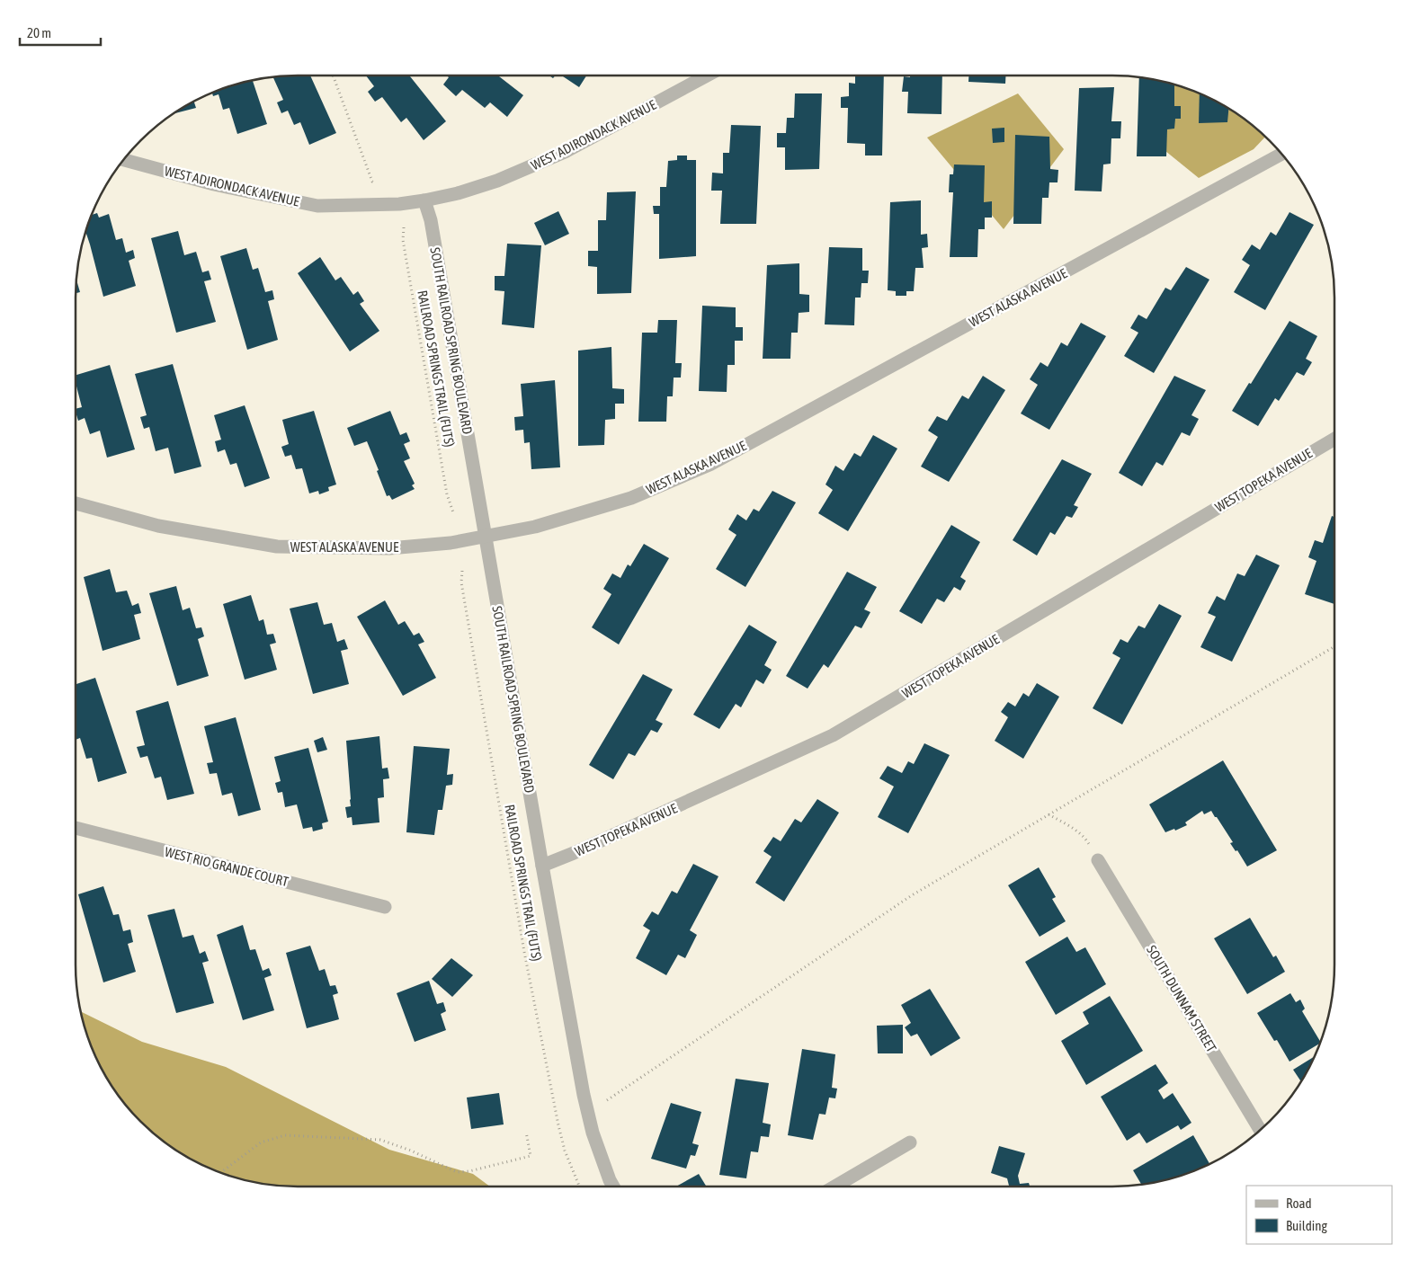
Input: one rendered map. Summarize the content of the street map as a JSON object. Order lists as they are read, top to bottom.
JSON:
{
  "streets": {
    "street": [
      "WEST ADIRONDACK AVENUE",
      "WEST ALASKA AVENUE",
      "SOUTH RAILROAD SPRING BOULEVARD",
      "WEST TOPEKA AVENUE",
      "WEST RIO GRANDE COURT",
      "SOUTH DUNNAM STREET"
    ],
    "path": ["RAILROAD SPRINGS TRAIL (FUTS)"]
  },
  "crossings": [
    ["WEST ADIRONDACK AVENUE", "SOUTH RAILROAD SPRING BOULEVARD"],
    ["WEST ALASKA AVENUE", "SOUTH RAILROAD SPRING BOULEVARD"],
    ["SOUTH RAILROAD SPRING BOULEVARD", "WEST TOPEKA AVENUE"]
  ],
  "legend": ["Road", "Building"],
  "scale_bar": "20 m"
}
